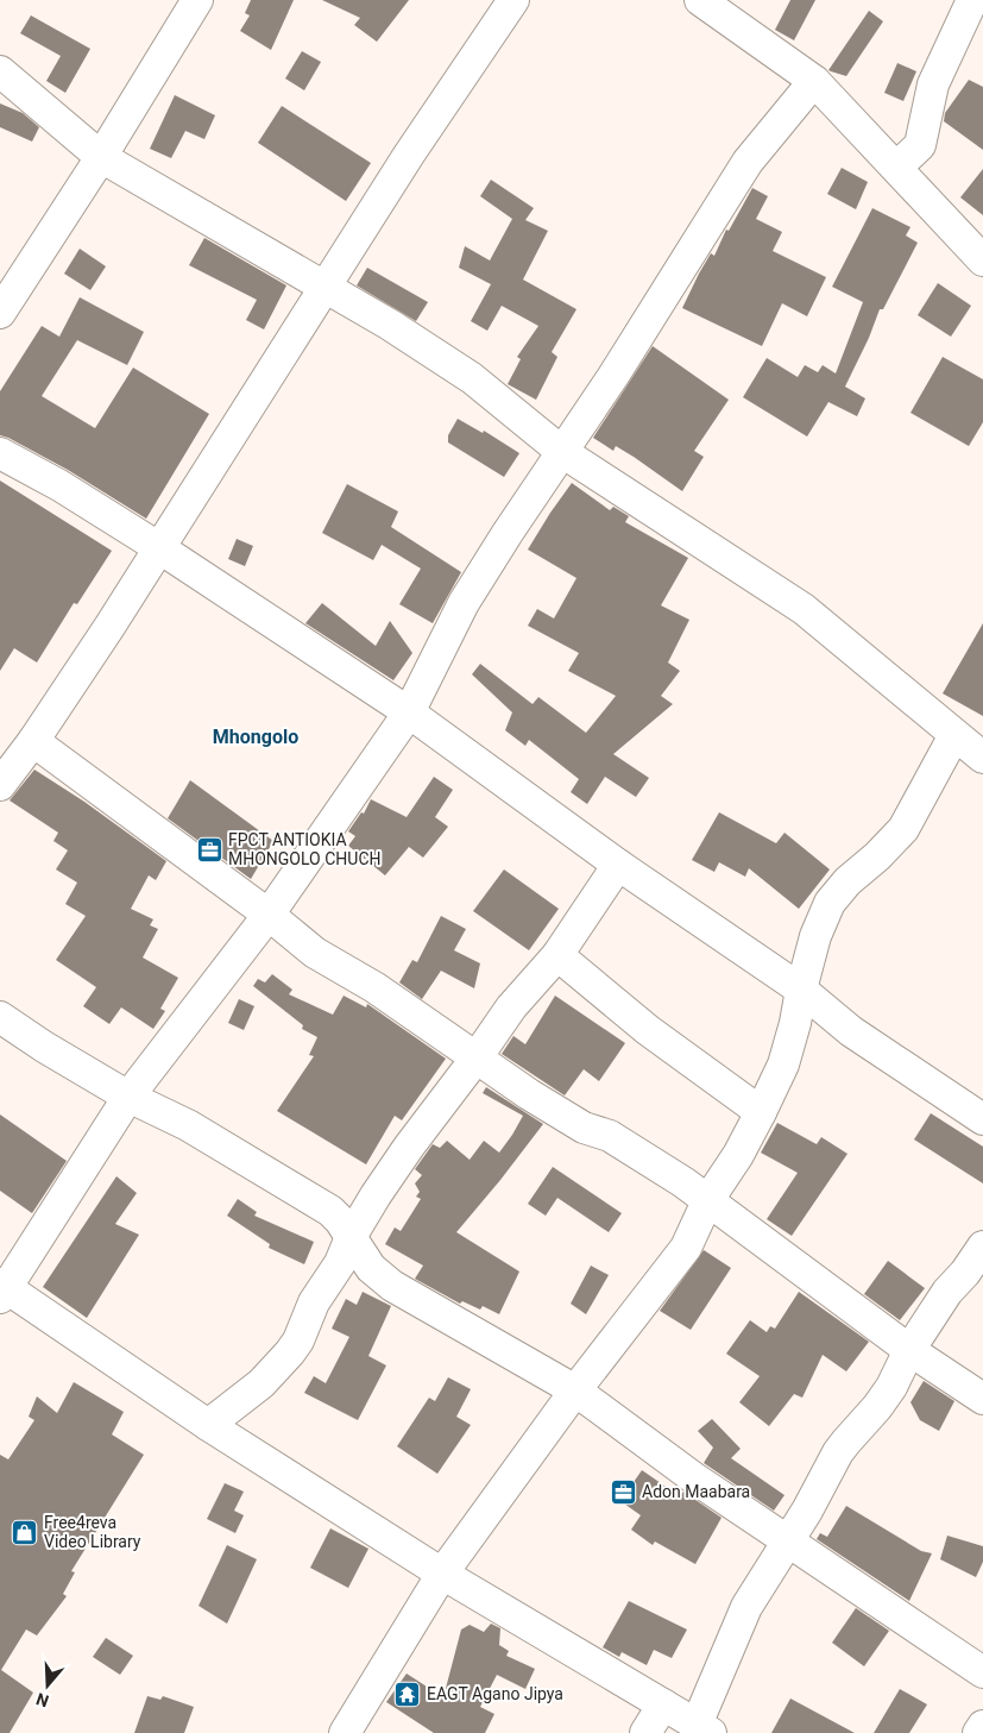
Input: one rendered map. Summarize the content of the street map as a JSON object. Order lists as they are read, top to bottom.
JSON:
{
  "districts": ["Mhongolo"],
  "places": {
    "office": ["FPCT ANTIOKIA MHONGOLO CHUCH", "Adon Maabara"],
    "shop": ["Free4reva Video Library"],
    "temple": ["EAGT Agano Jipya"]
  },
  "north": "bottom"
}
